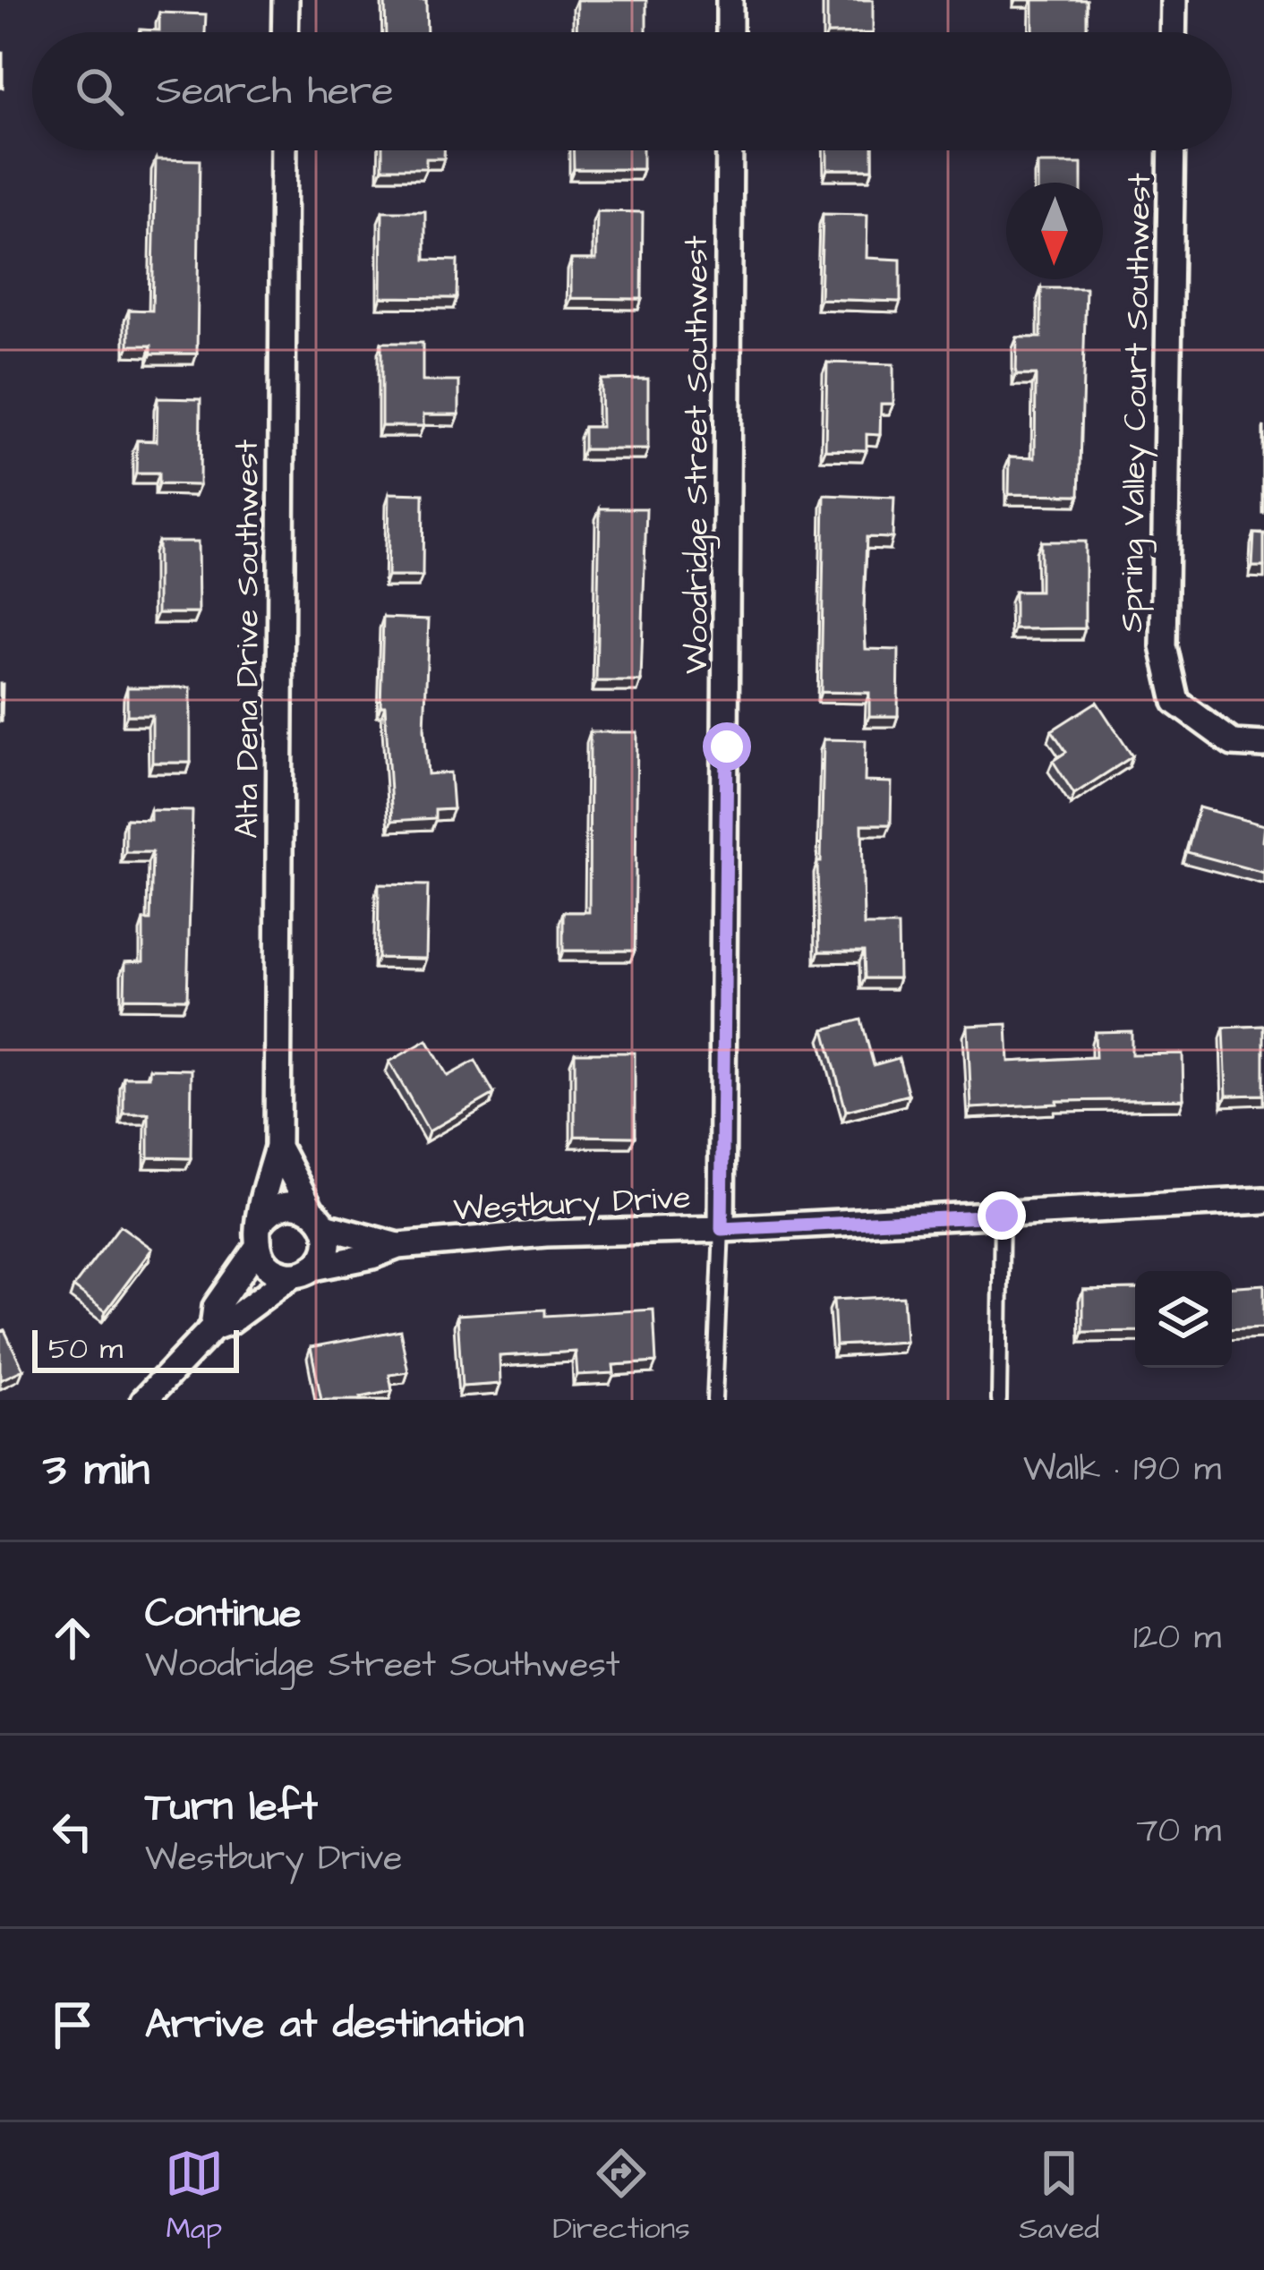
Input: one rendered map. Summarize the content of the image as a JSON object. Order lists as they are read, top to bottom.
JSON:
{
  "streets": {
    "street": [
      "Spring Valley Court Southwest",
      "Woodridge Street Southwest",
      "Alta Dena Drive Southwest",
      "Westbury Drive"
    ]
  },
  "crossings": [
    ["Woodridge Street Southwest", "Westbury Drive"],
    ["Alta Dena Drive Southwest", "Westbury Drive"]
  ],
  "scale_bar": "50 m",
  "north": "bottom",
  "page": {
    "search": "Search here",
    "scale": "50 m",
    "heading": ["3 min", "Walk · 190 m"],
    "list": [
      ["Continue", "Woodridge Street Southwest", "120 m"],
      ["Turn left", "Westbury Drive", "70 m"],
      "Arrive at destination"
    ],
    "nav": ["Map", "Directions", "Saved"]
  }
}
